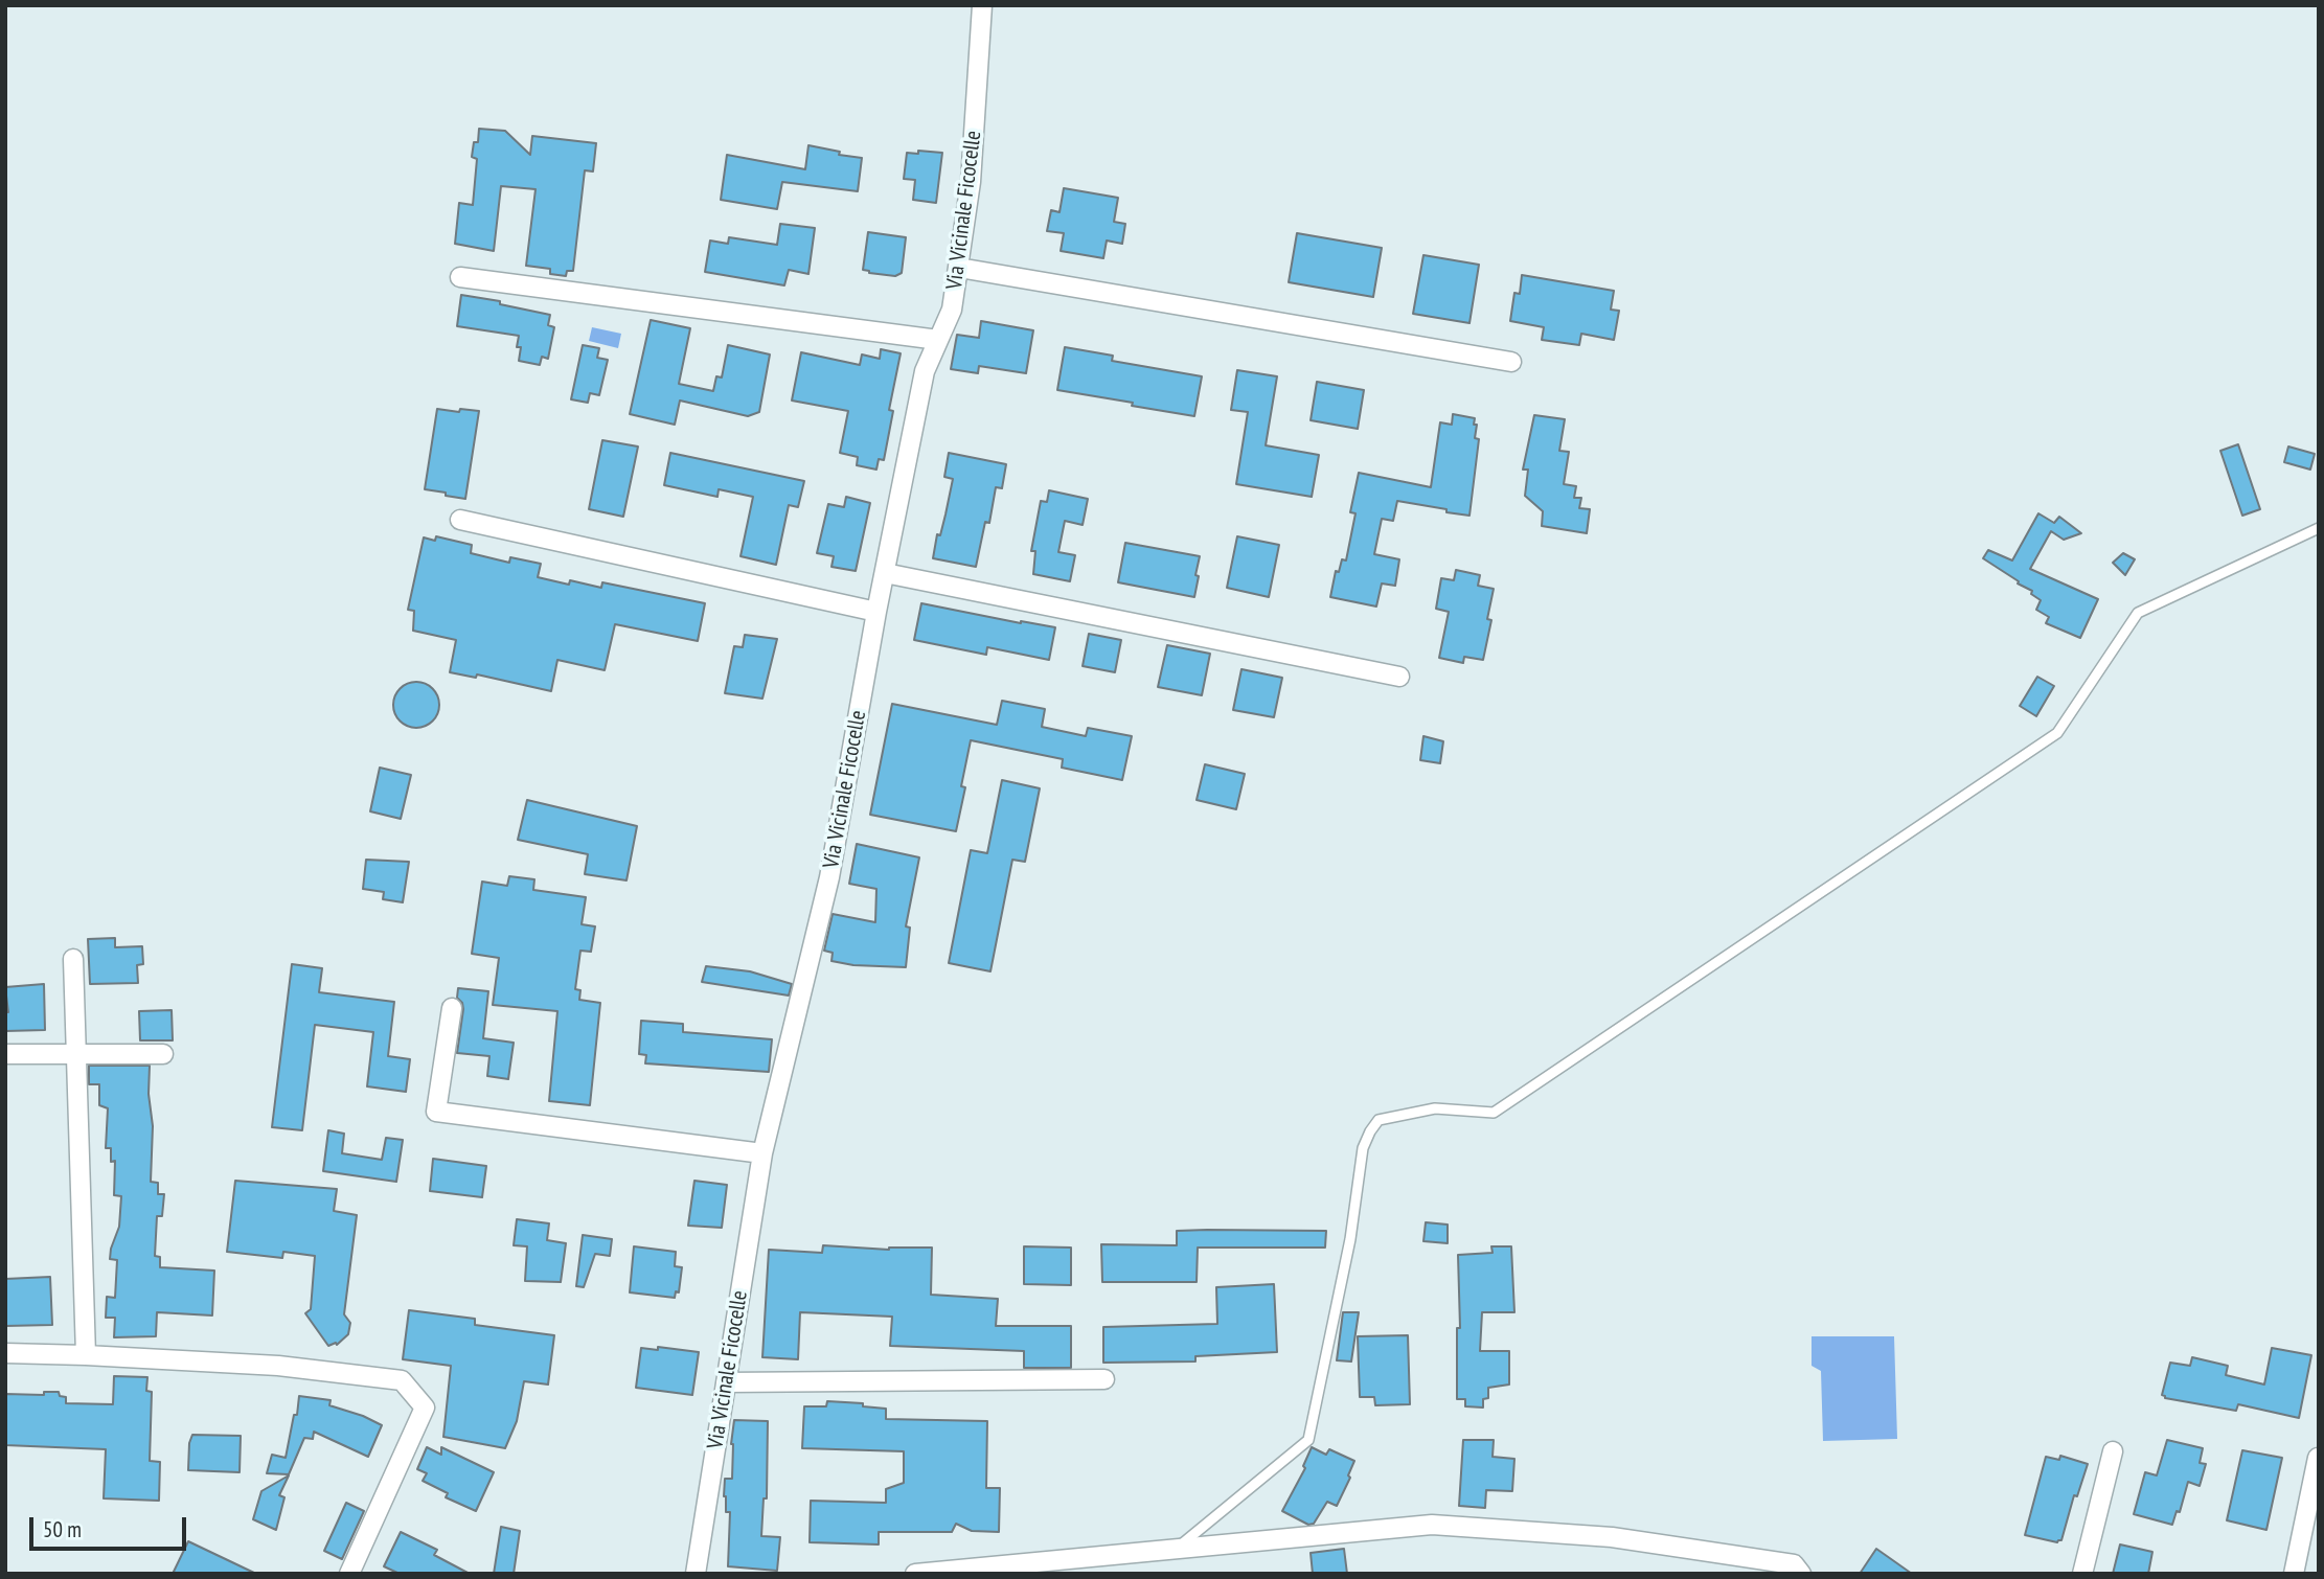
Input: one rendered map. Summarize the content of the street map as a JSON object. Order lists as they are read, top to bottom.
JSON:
{
  "streets": {
    "street": ["Via Vicinale Ficocelle"]
  },
  "scale_bar": "50 m"
}
